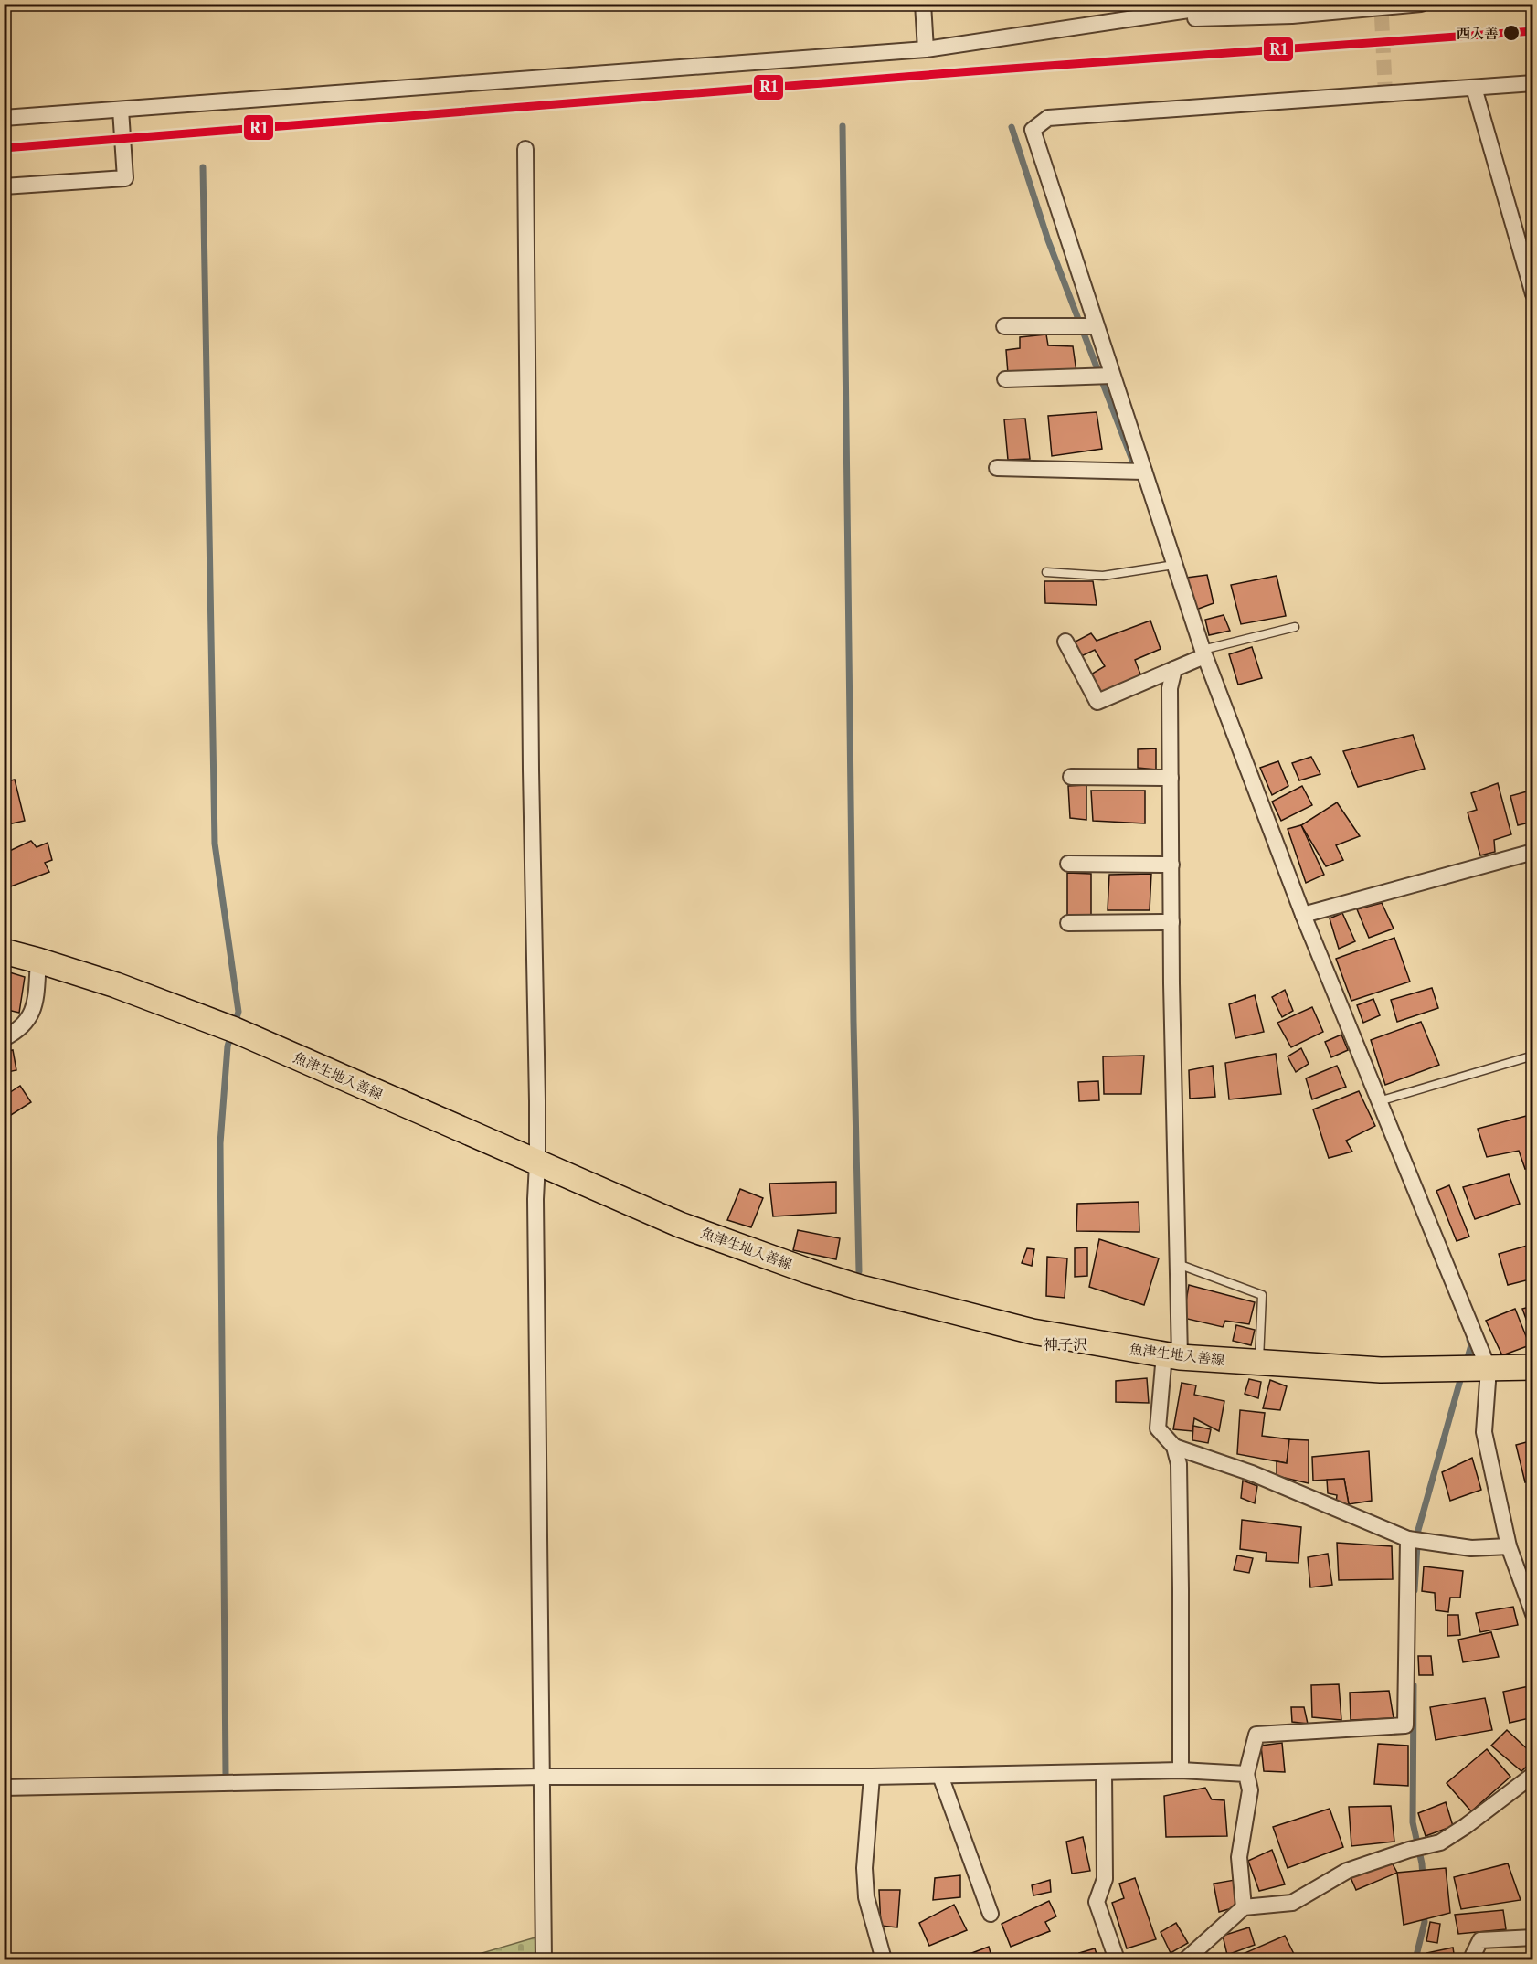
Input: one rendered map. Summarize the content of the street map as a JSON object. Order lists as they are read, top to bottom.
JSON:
{
  "streets": {
    "main road": ["魚津生地入善線"]
  },
  "districts": ["神子沢"],
  "places": ["西入善"],
  "lines": ["transit line R1"]
}
